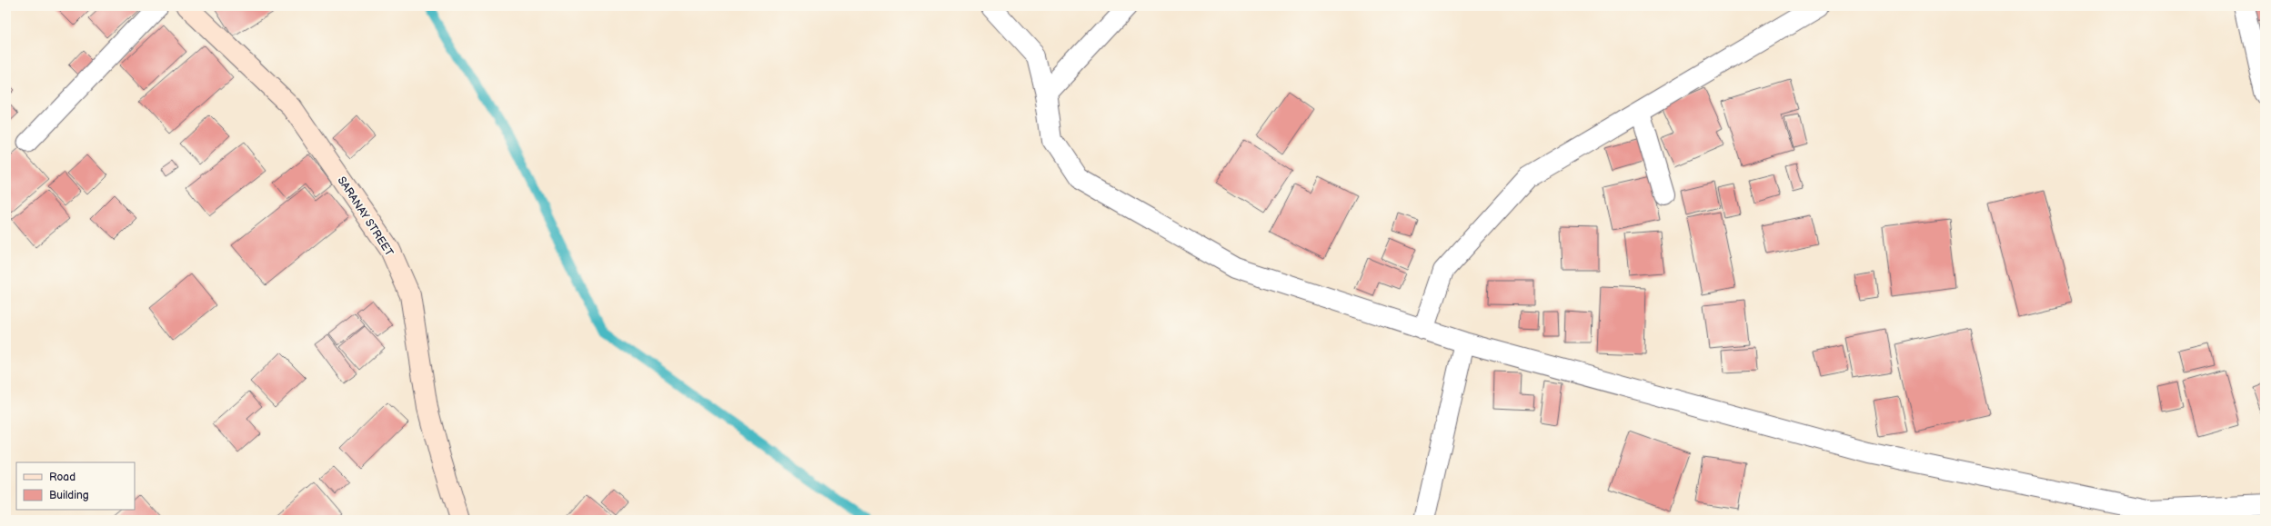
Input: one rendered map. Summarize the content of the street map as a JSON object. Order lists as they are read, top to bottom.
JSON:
{
  "streets": {
    "street": ["SARANAY STREET"]
  },
  "legend": ["Road", "Building"]
}
